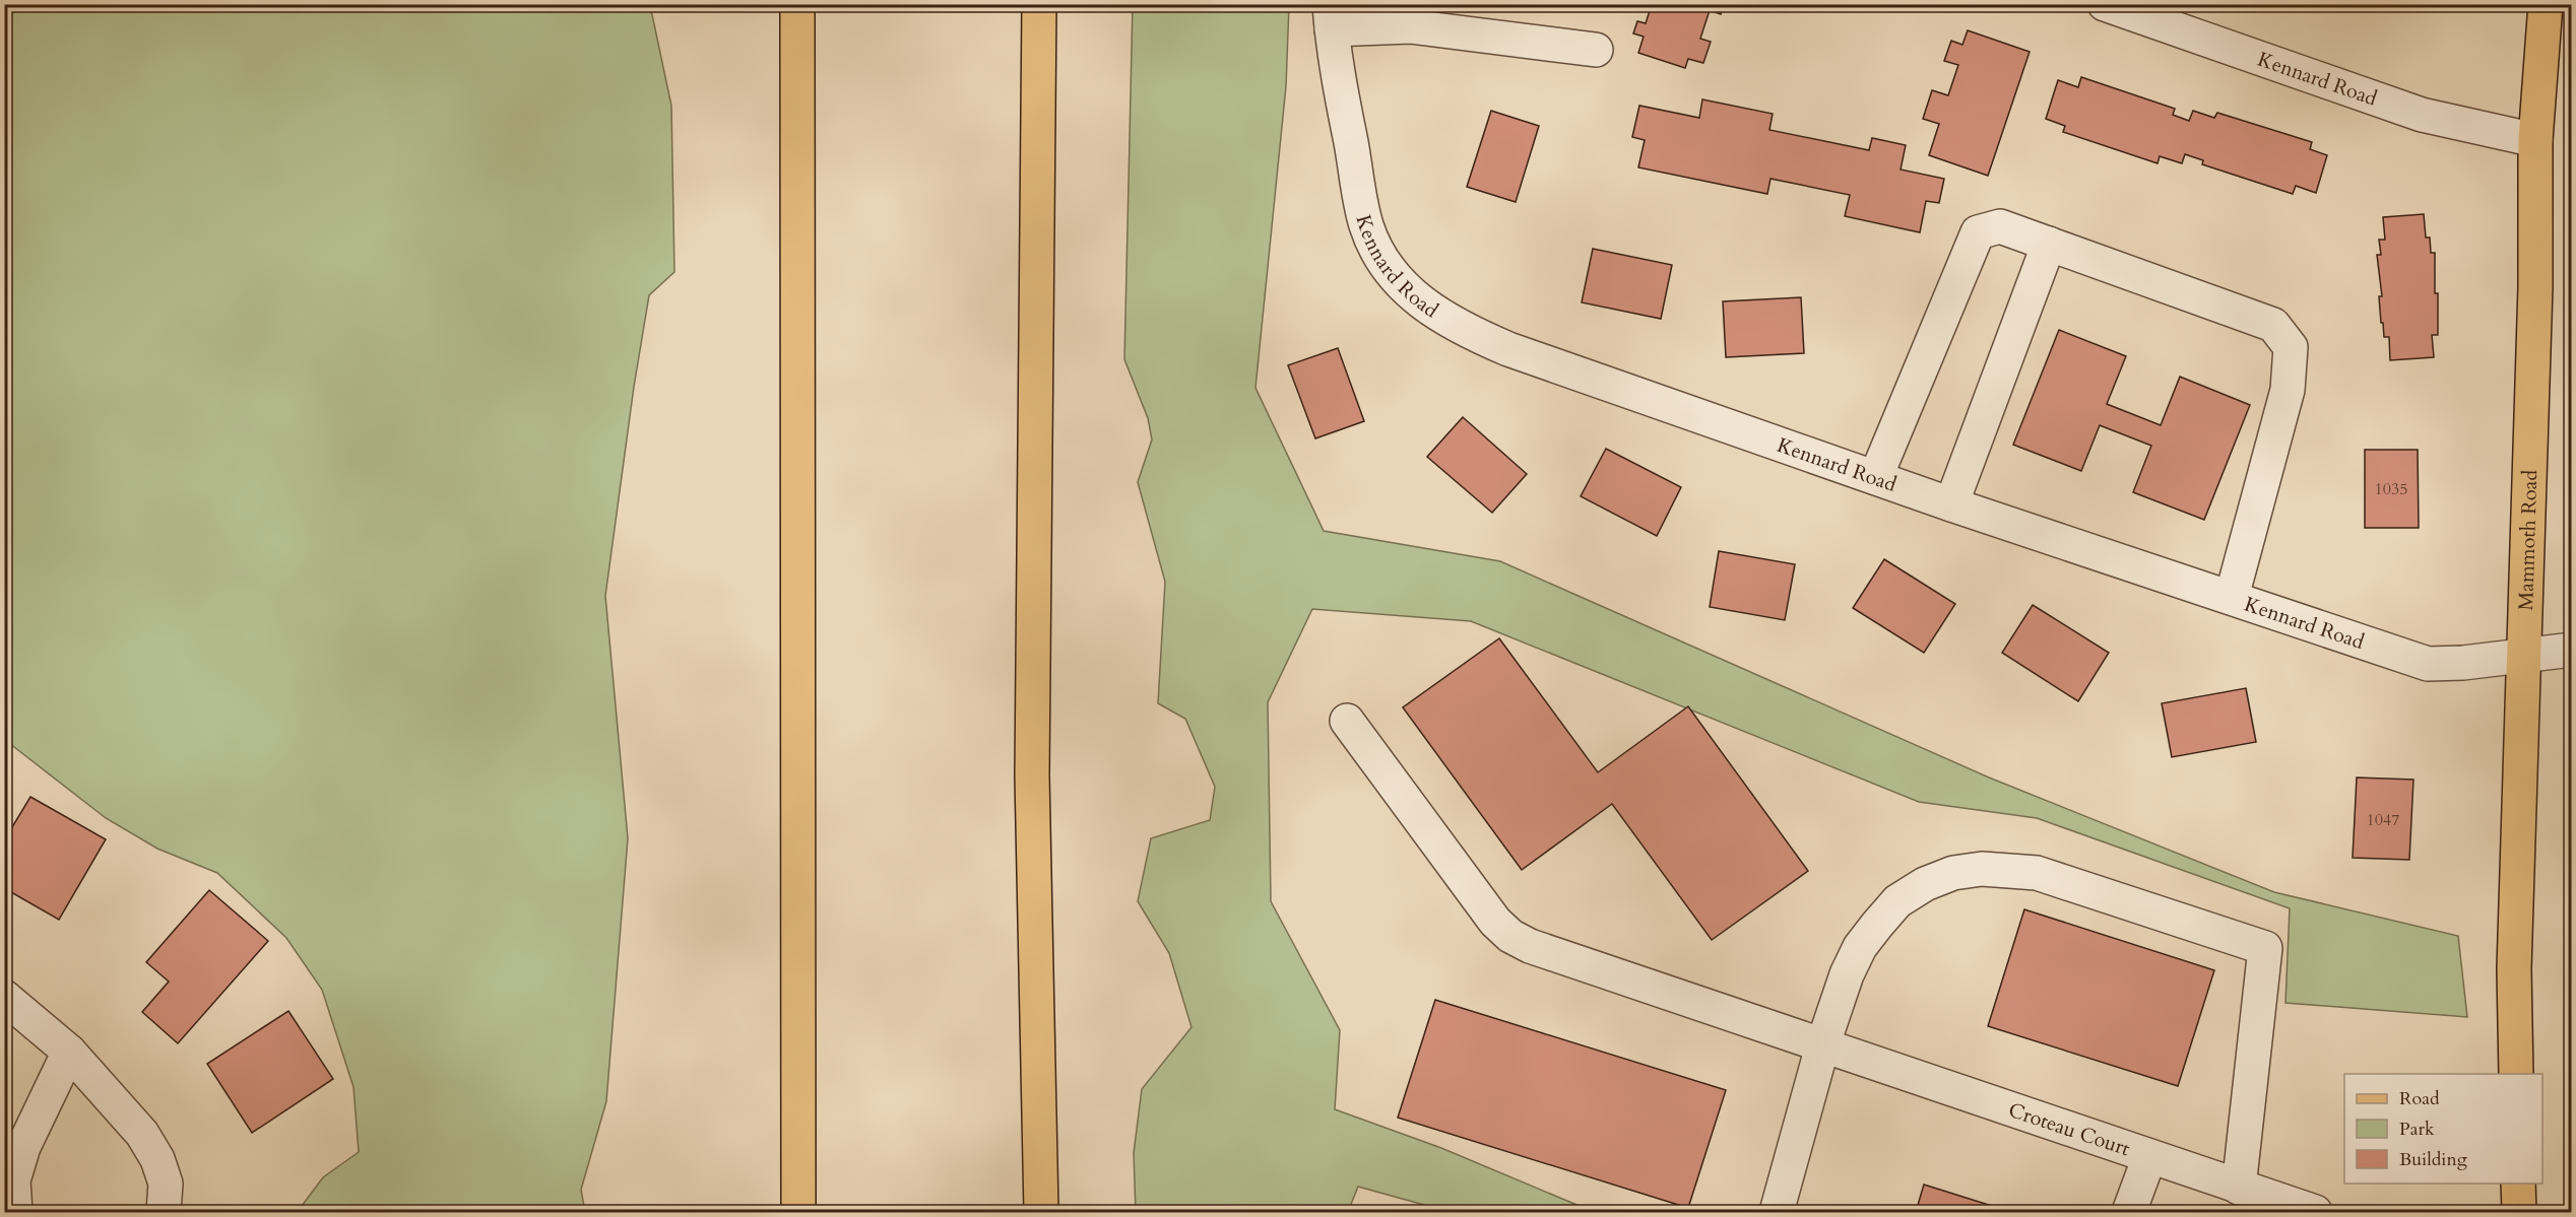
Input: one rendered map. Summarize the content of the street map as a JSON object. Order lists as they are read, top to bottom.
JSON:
{
  "streets": {
    "main road": ["Mammoth Road"],
    "street": ["Kennard Road", "Croteau Court"]
  },
  "crossings": [
    ["Kennard Road", "Mammoth Road"]
  ],
  "house_numbers": ["1035", "1047"],
  "legend": ["Road", "Park", "Building"]
}
